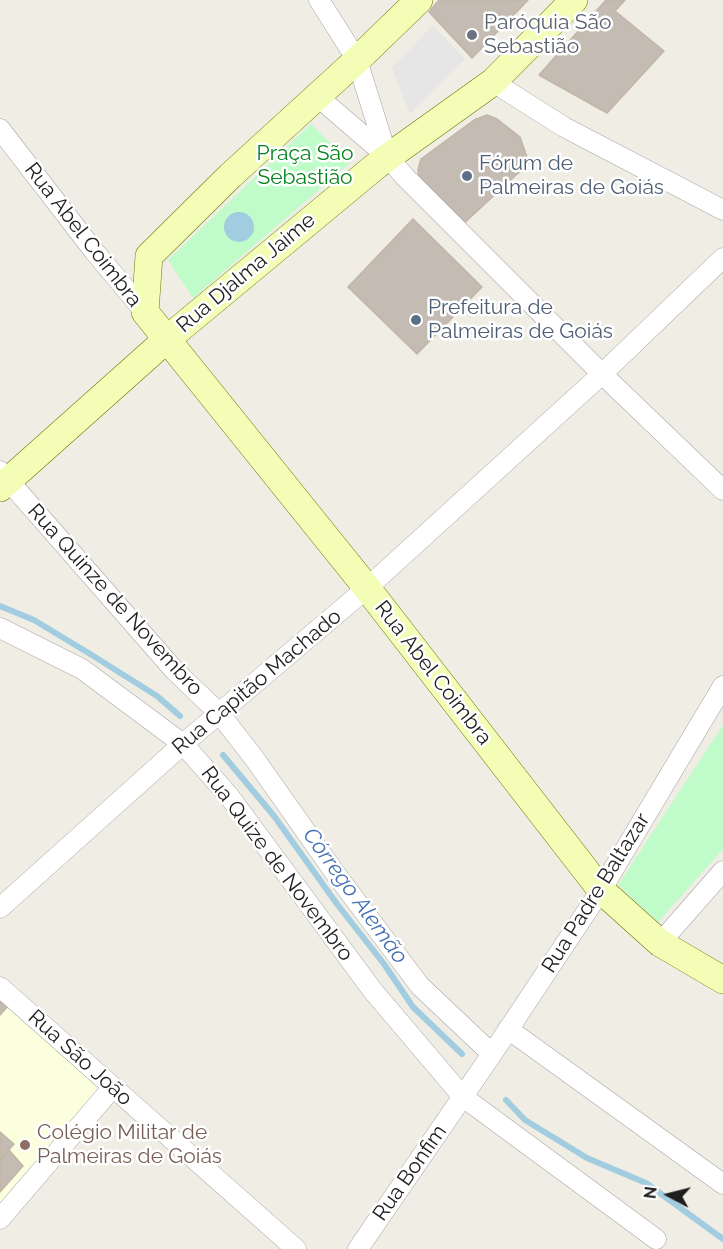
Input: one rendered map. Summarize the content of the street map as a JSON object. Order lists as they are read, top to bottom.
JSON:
{
  "streets": {
    "main road": ["Rua Abel Coimbra", "Rua Djalma Jaime"],
    "street": [
      "Rua Quinze de Novembro",
      "Rua Capitão Machado",
      "Rua Quize de Novembro",
      "Rua Padre Baltazar",
      "Rua São João",
      "Rua Bonfim"
    ]
  },
  "crossings": [
    ["Rua Abel Coimbra", "Rua Djalma Jaime"],
    ["Rua Abel Coimbra", "Rua Capitão Machado"],
    ["Rua Abel Coimbra", "Rua Padre Baltazar"],
    ["Rua Djalma Jaime", "Rua Quinze de Novembro"],
    ["Rua Quinze de Novembro", "Rua Capitão Machado"],
    ["Rua Quinze de Novembro", "Rua Padre Baltazar"],
    ["Rua Capitão Machado", "Rua Quize de Novembro"],
    ["Rua Quize de Novembro", "Rua Padre Baltazar"],
    ["Rua Quize de Novembro", "Rua Bonfim"],
    ["Rua Padre Baltazar", "Rua Bonfim"]
  ],
  "water": ["Córrego Alemão"],
  "parks": ["Praça São Sebastião"],
  "places": [
    "Paróquia São Sebastião",
    "Fórum de Palmeiras de Goiás",
    "Prefeitura de Palmeiras de Goiás",
    "Colégio Militar de Palmeiras de Goiás"
  ],
  "north": "left"
}
